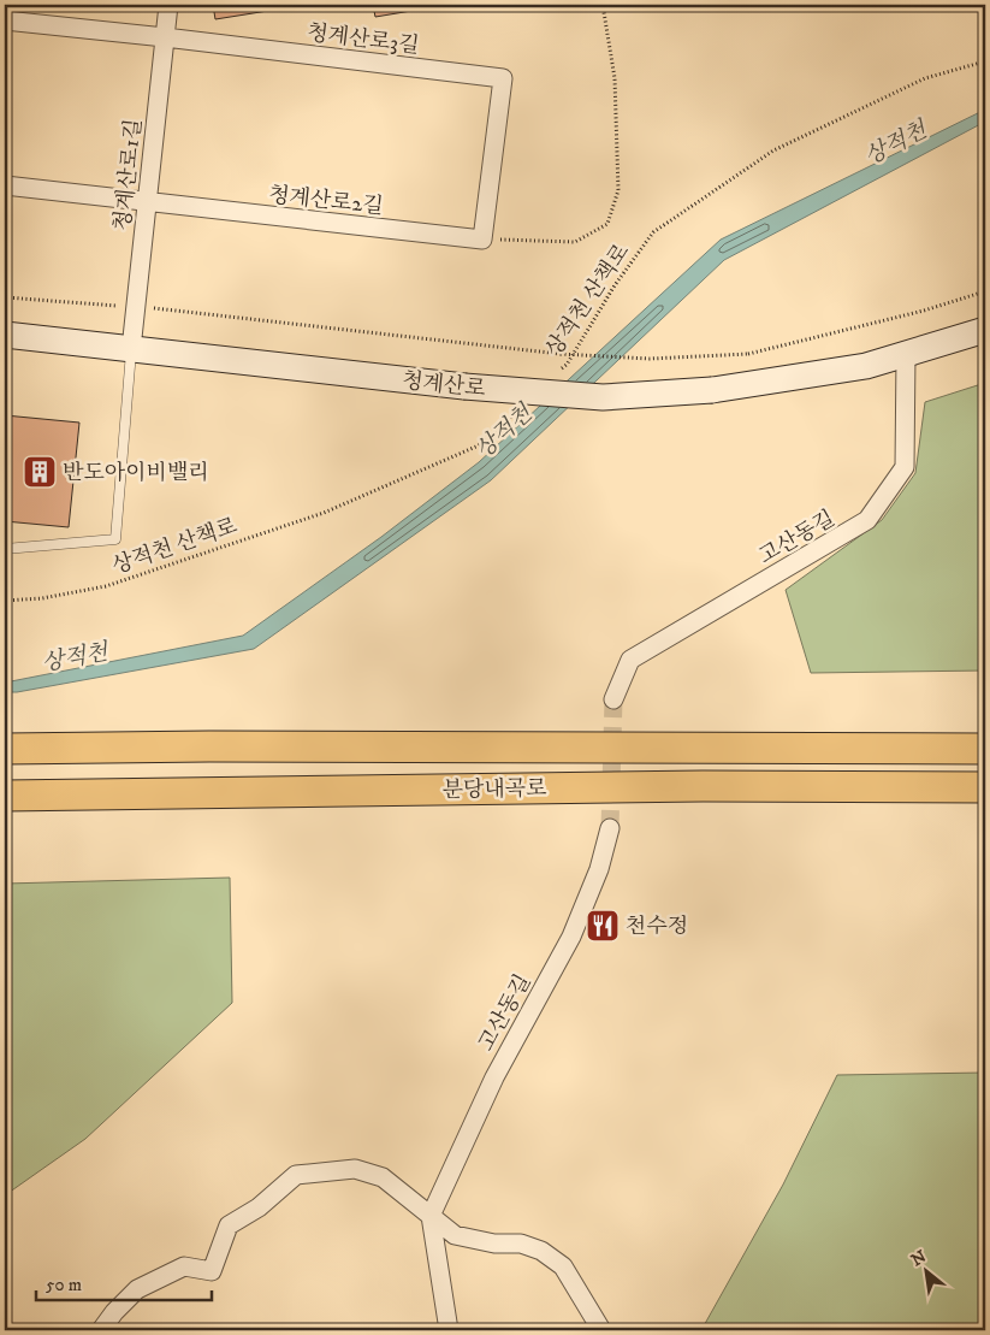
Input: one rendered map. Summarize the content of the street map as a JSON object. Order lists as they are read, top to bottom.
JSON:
{
  "streets": {
    "highway": ["분당내곡로"],
    "main road": ["청계산로"],
    "street": [
      "청계산로3길",
      "청계산로1길",
      "청계산로2길",
      "고산동길"
    ],
    "path": ["상적천 산책로"]
  },
  "crossings": [
    ["청계산로3길", "청계산로1길"],
    ["청계산로3길", "청계산로2길"],
    ["청계산로1길", "청계산로2길"],
    ["청계산로1길", "청계산로"],
    ["청계산로", "고산동길"]
  ],
  "water": ["상적천"],
  "places": {
    "building": ["반도아이비밸리"],
    "restaurant": ["천수정"]
  },
  "scale_bar": "50 m",
  "north": "top left"
}
